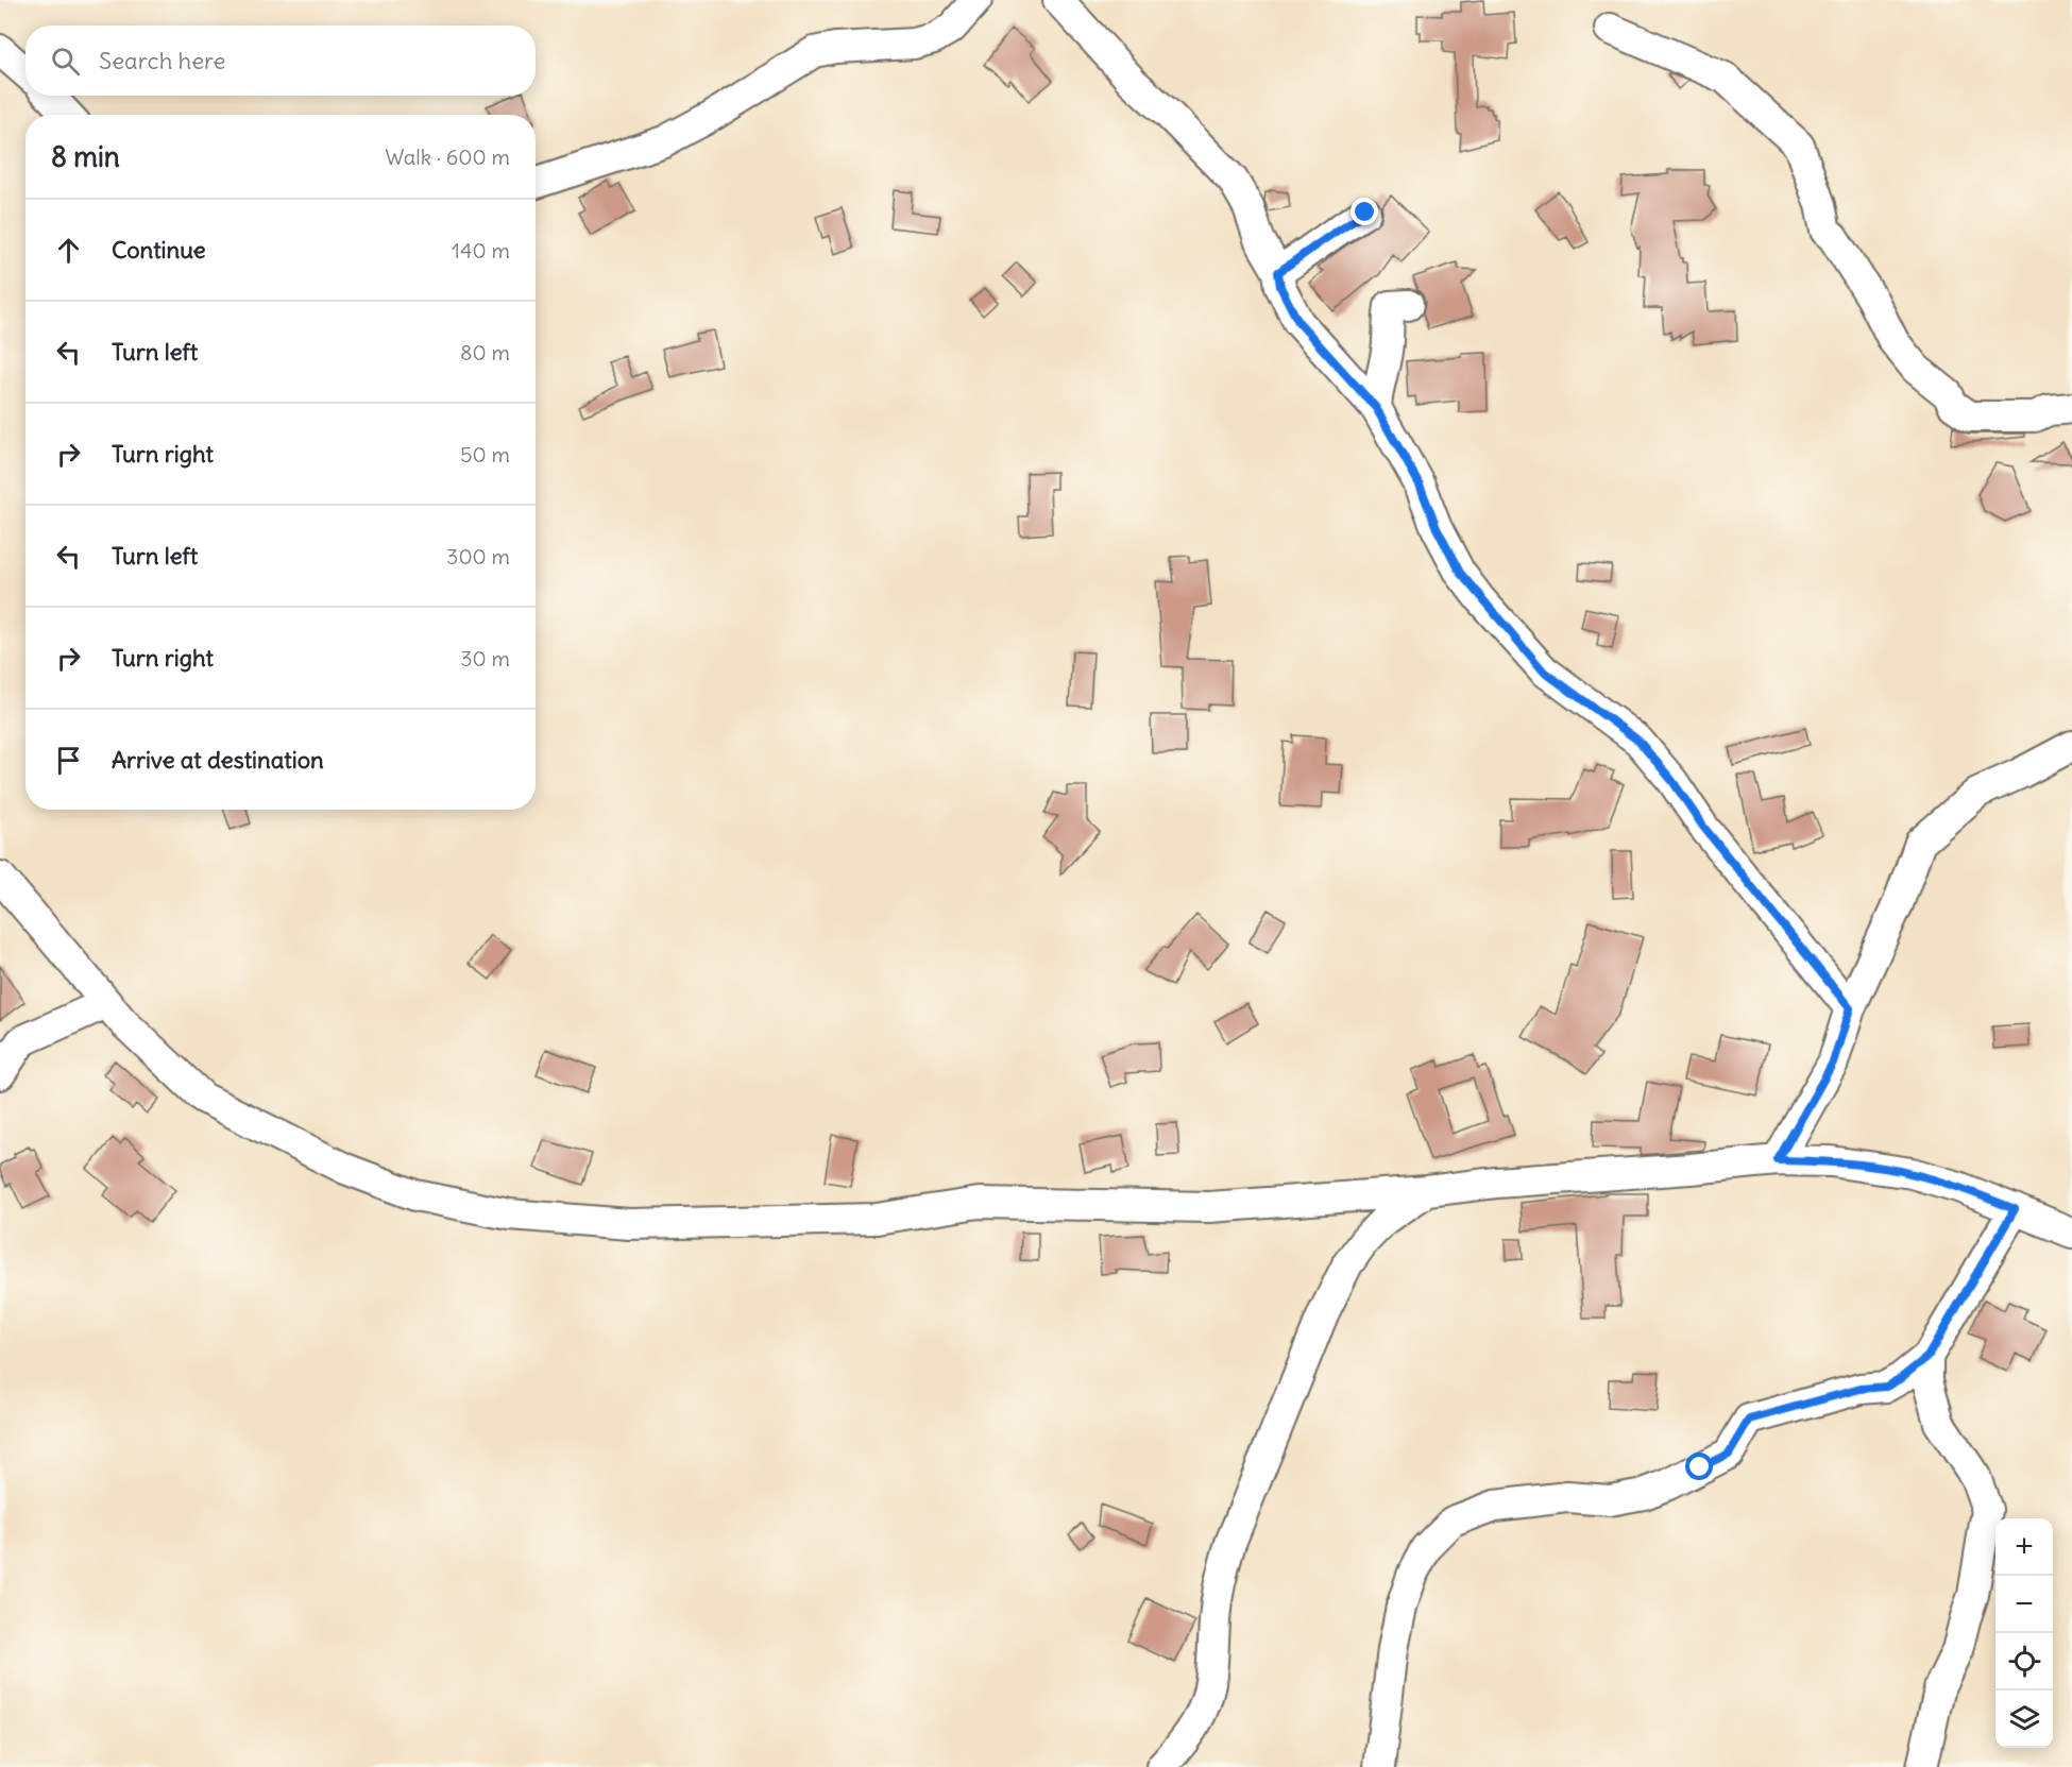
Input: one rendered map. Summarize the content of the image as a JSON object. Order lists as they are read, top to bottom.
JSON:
{
  "page": {
    "search": "Search here",
    "heading": ["8 min", "Walk · 600 m"],
    "list": [
      ["Continue", "140 m"],
      ["Turn left", "80 m"],
      ["Turn right", "50 m"],
      ["Turn left", "300 m"],
      ["Turn right", "30 m"],
      "Arrive at destination"
    ],
    "map_buttons": ["+", "−"]
  }
}
